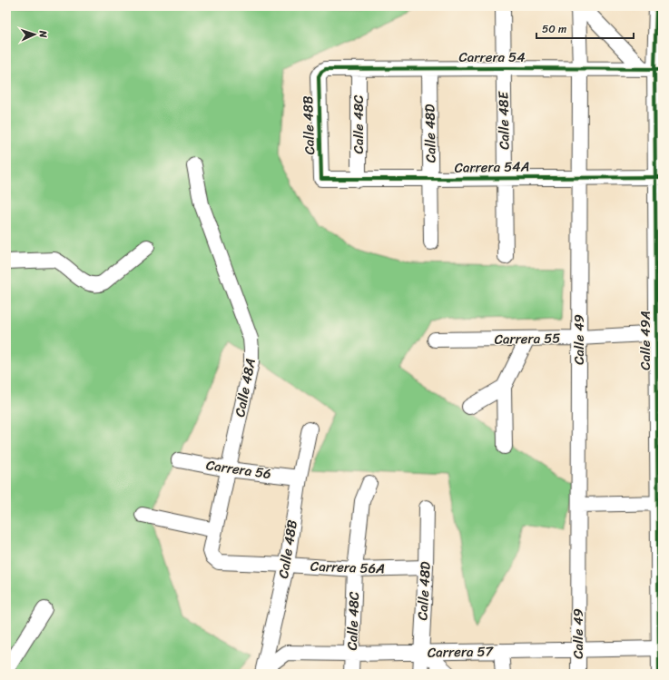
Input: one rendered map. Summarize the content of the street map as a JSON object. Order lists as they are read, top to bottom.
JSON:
{
  "streets": {
    "street": [
      "Carrera 54",
      "Calle 48E",
      "Calle 48C",
      "Calle 48B",
      "Calle 48D",
      "Carrera 54A",
      "Carrera 55",
      "Calle 49",
      "Calle 49A",
      "Calle 48A",
      "Carrera 56",
      "Carrera 56A",
      "Carrera 57"
    ]
  },
  "crossings": [
    ["Carrera 54", "Calle 48E"],
    ["Carrera 54", "Calle 48C"],
    ["Carrera 54", "Calle 48B"],
    ["Carrera 54", "Calle 48D"],
    ["Carrera 54", "Calle 49"],
    ["Carrera 54", "Calle 49A"],
    ["Calle 48E", "Carrera 54A"],
    ["Calle 48C", "Carrera 54A"],
    ["Calle 48C", "Carrera 56A"],
    ["Calle 48C", "Carrera 57"],
    ["Calle 48B", "Carrera 54A"],
    ["Calle 48B", "Carrera 56"],
    ["Calle 48B", "Carrera 56A"],
    ["Calle 48B", "Carrera 57"],
    ["Calle 48D", "Carrera 54A"],
    ["Calle 48D", "Carrera 56A"],
    ["Calle 48D", "Carrera 57"],
    ["Carrera 54A", "Calle 49"],
    ["Carrera 54A", "Calle 49A"],
    ["Carrera 55", "Calle 49"],
    ["Carrera 55", "Calle 49A"],
    ["Calle 49", "Carrera 57"],
    ["Calle 49A", "Carrera 57"],
    ["Calle 48A", "Carrera 56"],
    ["Calle 48A", "Carrera 56A"]
  ],
  "scale_bar": "50 m",
  "north": "right"
}
